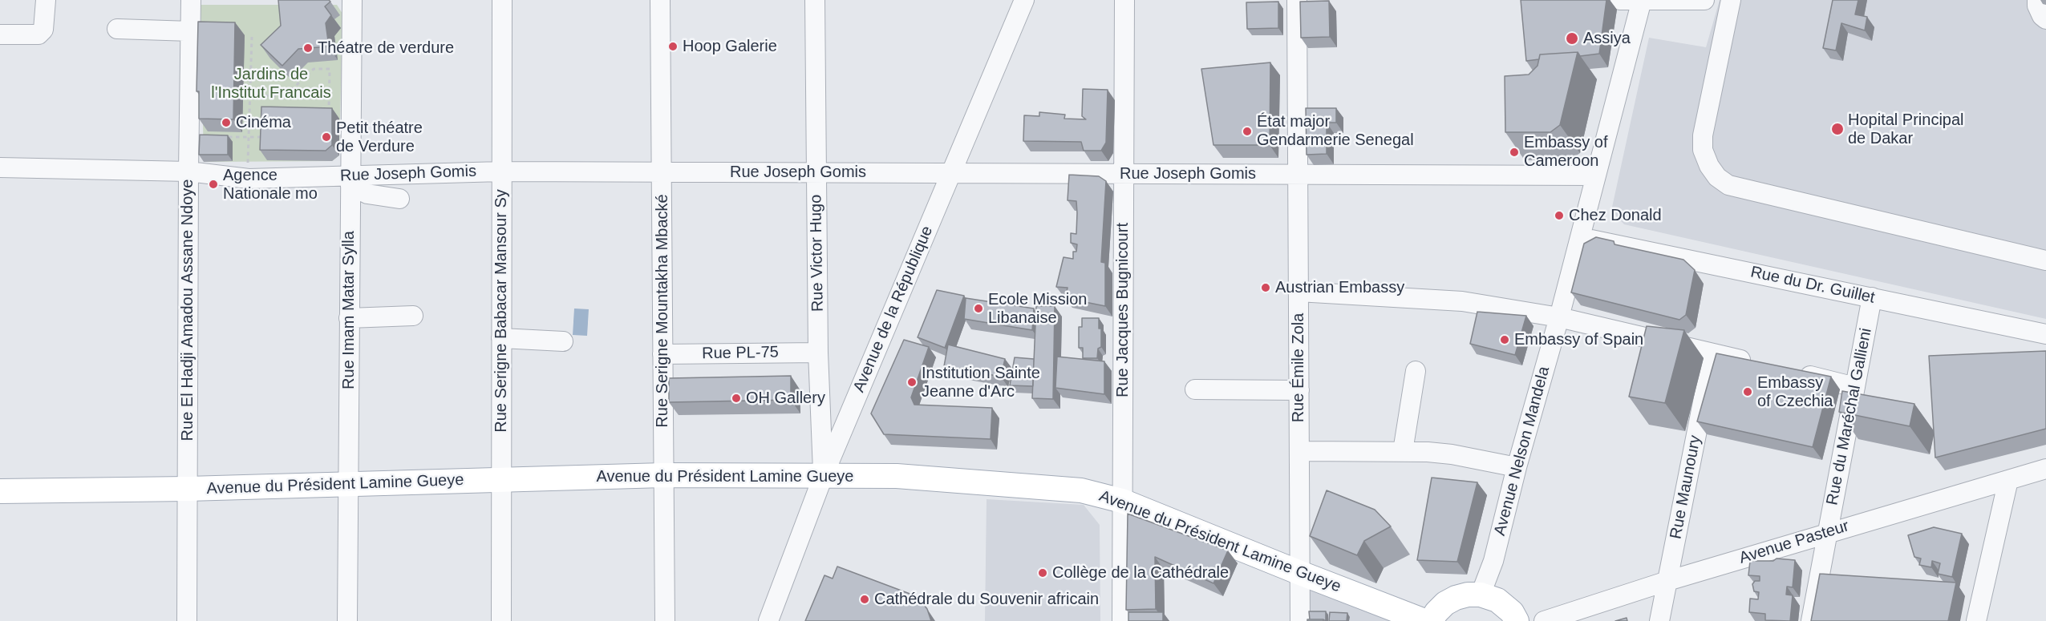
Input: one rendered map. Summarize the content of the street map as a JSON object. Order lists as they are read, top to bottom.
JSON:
{
  "streets": {
    "main road": ["Avenue du Président Lamine Gueye"],
    "street": [
      "Rue Joseph Gomis",
      "Rue Victor Hugo",
      "Rue du Dr. Guillet",
      "Avenue de la République",
      "Rue El Hadji Amadou Assane Ndoye",
      "Rue Imam Matar Sylla",
      "Rue Jacques Bugnicourt",
      "Rue Serigne Babacar Mansour Sy",
      "Rue Serigne Mountakha Mbacké",
      "Rue PL-75",
      "Rue Émile Zola",
      "Rue du Maréchal Gallieni",
      "Avenue Nelson Mandela",
      "Rue Maunoury",
      "Avenue Pasteur"
    ]
  },
  "crossings": [
    ["Rue Joseph Gomis", "Rue Victor Hugo"],
    ["Rue Joseph Gomis", "Avenue de la République"],
    ["Rue Joseph Gomis", "Rue El Hadji Amadou Assane Ndoye"],
    ["Rue Joseph Gomis", "Rue Imam Matar Sylla"],
    ["Rue Joseph Gomis", "Rue Jacques Bugnicourt"],
    ["Rue Joseph Gomis", "Rue Serigne Babacar Mansour Sy"],
    ["Rue Joseph Gomis", "Rue Serigne Mountakha Mbacké"],
    ["Rue Joseph Gomis", "Rue Émile Zola"],
    ["Rue Joseph Gomis", "Avenue Nelson Mandela"],
    ["Rue Victor Hugo", "Avenue de la République"],
    ["Rue Victor Hugo", "Rue PL-75"],
    ["Rue Victor Hugo", "Avenue du Président Lamine Gueye"],
    ["Rue du Dr. Guillet", "Rue du Maréchal Gallieni"],
    ["Rue du Dr. Guillet", "Avenue Nelson Mandela"],
    ["Avenue de la République", "Avenue du Président Lamine Gueye"],
    ["Rue El Hadji Amadou Assane Ndoye", "Avenue du Président Lamine Gueye"],
    ["Rue Imam Matar Sylla", "Avenue du Président Lamine Gueye"],
    ["Rue Jacques Bugnicourt", "Avenue du Président Lamine Gueye"],
    ["Rue Serigne Babacar Mansour Sy", "Avenue du Président Lamine Gueye"],
    ["Rue Serigne Mountakha Mbacké", "Rue PL-75"],
    ["Rue Serigne Mountakha Mbacké", "Avenue du Président Lamine Gueye"],
    ["Rue Émile Zola", "Avenue du Président Lamine Gueye"],
    ["Rue du Maréchal Gallieni", "Avenue Pasteur"],
    ["Rue Maunoury", "Avenue Pasteur"]
  ],
  "parks": ["Jardins de l'Institut Francais"],
  "places": [
    "Assiya",
    "Hoop Galerie",
    "Théatre de verdure",
    "Cinéma",
    "Hopital Principal de Dakar",
    "État major Gendarmerie Senegal",
    "Petit théatre de Verdure",
    "Embassy of Cameroon",
    "Agence Nationale mo",
    "Chez Donald",
    "Austrian Embassy",
    "Ecole Mission Libanaise",
    "Embassy of Spain",
    "Institution Sainte Jeanne d'Arc",
    "Embassy of Czechia",
    "OH Gallery",
    "Collège de la Cathédrale",
    "Cathédrale du Souvenir africain"
  ]
}
